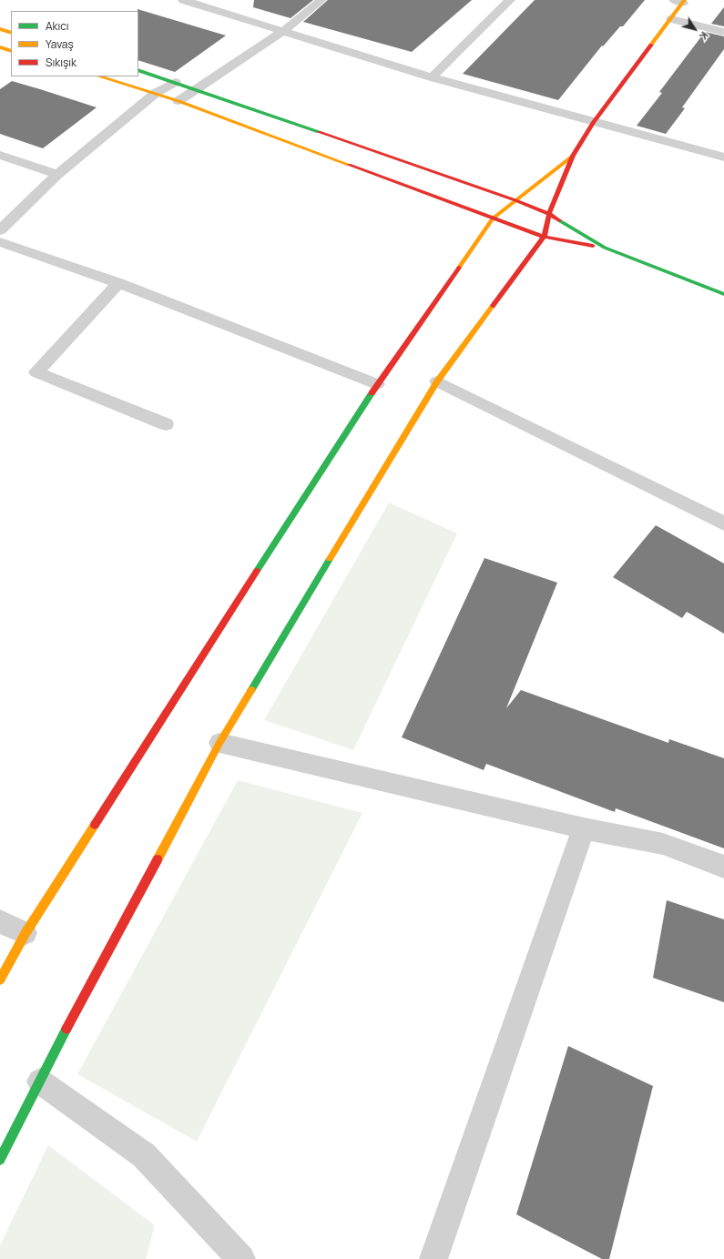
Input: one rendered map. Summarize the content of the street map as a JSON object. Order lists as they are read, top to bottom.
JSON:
{
  "legend": ["Akıcı", "Yavaş", "Sıkışık"],
  "north": "bottom right"
}
